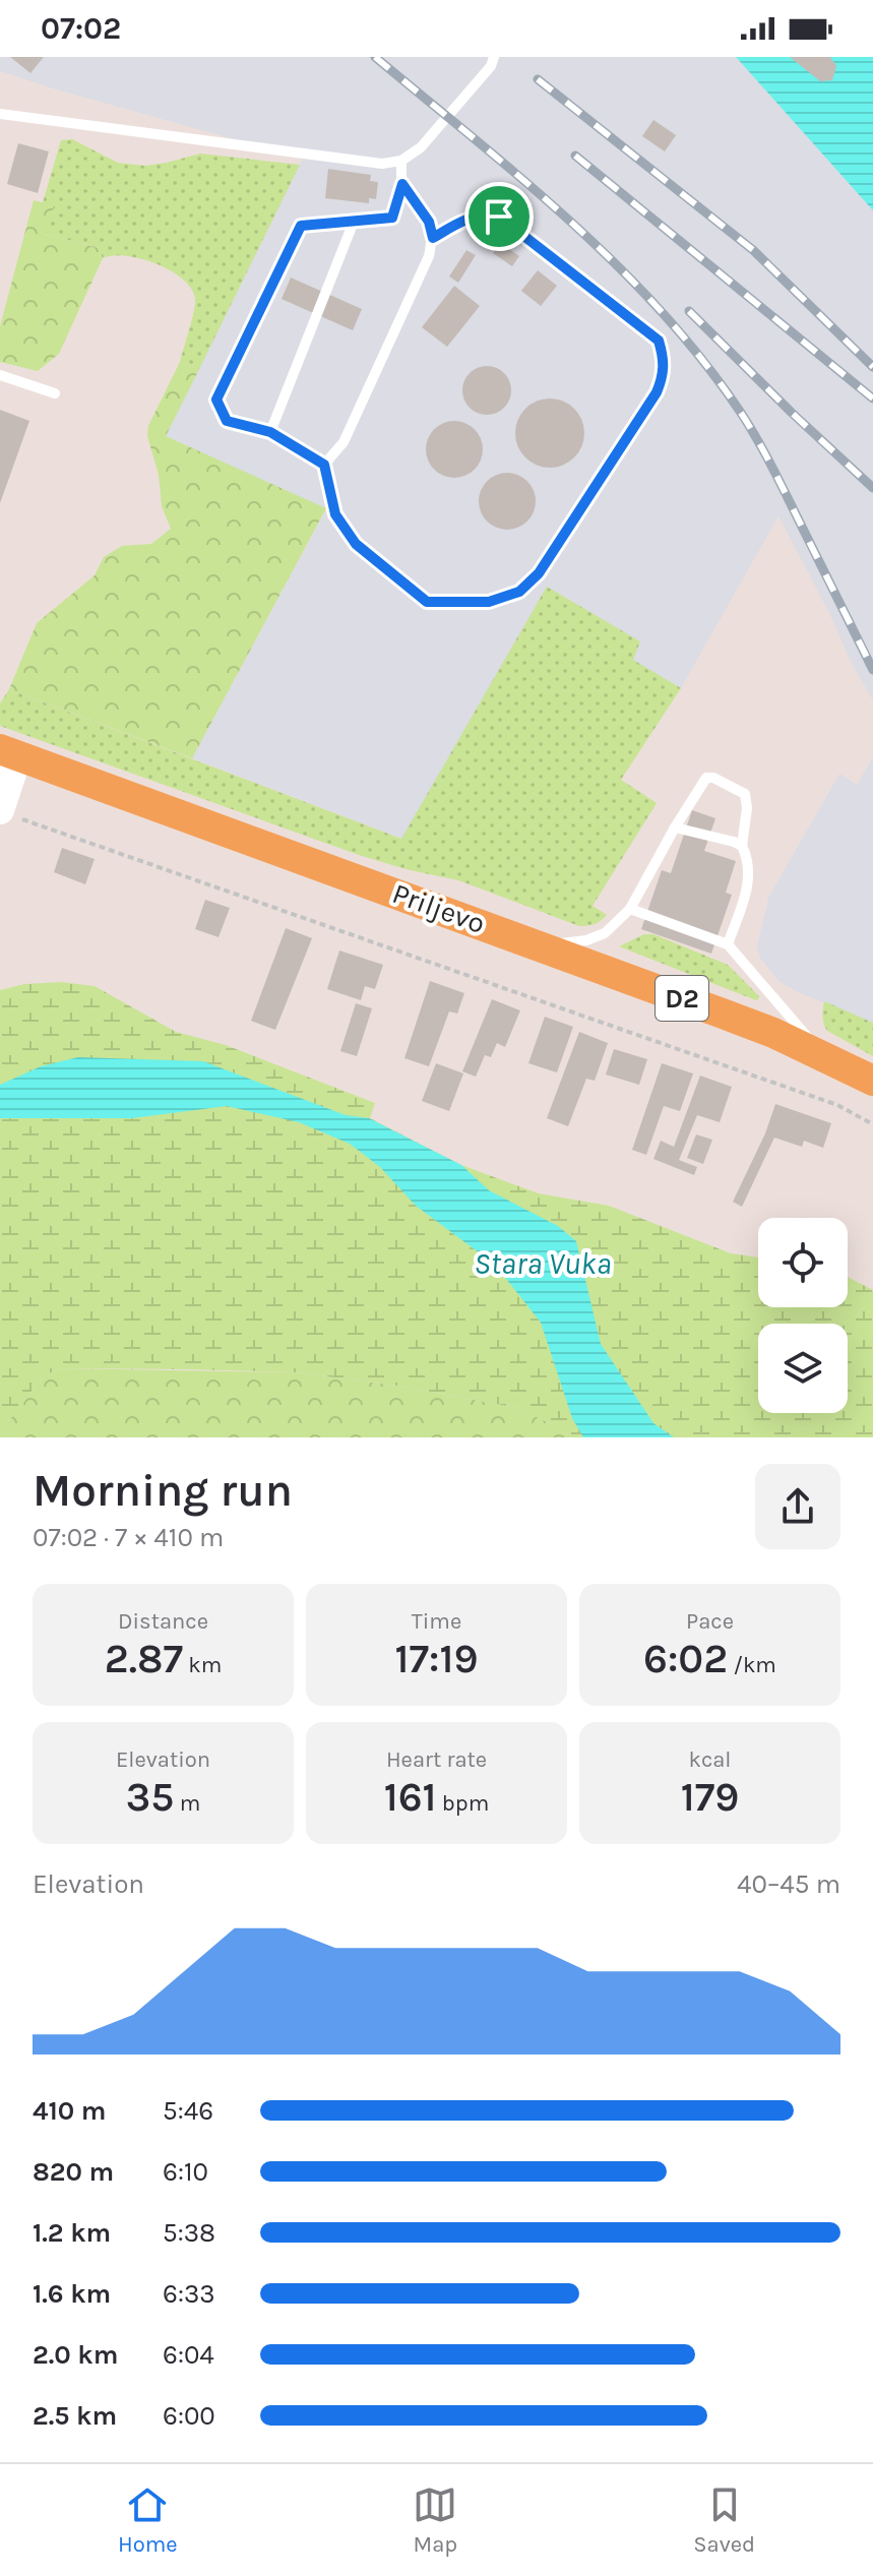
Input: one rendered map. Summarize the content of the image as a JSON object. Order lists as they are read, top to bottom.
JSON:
{
  "streets": {
    "main road": ["Priljevo", "D2"]
  },
  "water": ["Stara Vuka"],
  "page": {
    "status": "07:02",
    "heading": ["Morning run", "07:02 · 7 × 410 m"],
    "stats": [
      ["Distance", "2.87 km"],
      ["Time", "17:19"],
      ["Pace", "6:02 /km"],
      ["Elevation", "35 m"],
      ["Heart rate", "161 bpm"],
      ["kcal", "179"]
    ],
    "chart": ["Elevation", "40–45 m"],
    "list": [
      {
        "name": "410 m",
        "note": "5:46"
      },
      {
        "name": "820 m",
        "note": "6:10"
      },
      {
        "name": "1.2 km",
        "note": "5:38"
      },
      {
        "name": "1.6 km",
        "note": "6:33"
      },
      {
        "name": "2.0 km",
        "note": "6:04"
      },
      {
        "name": "2.5 km",
        "note": "6:00"
      }
    ],
    "tabs": ["Home", "Map", "Saved"]
  }
}
